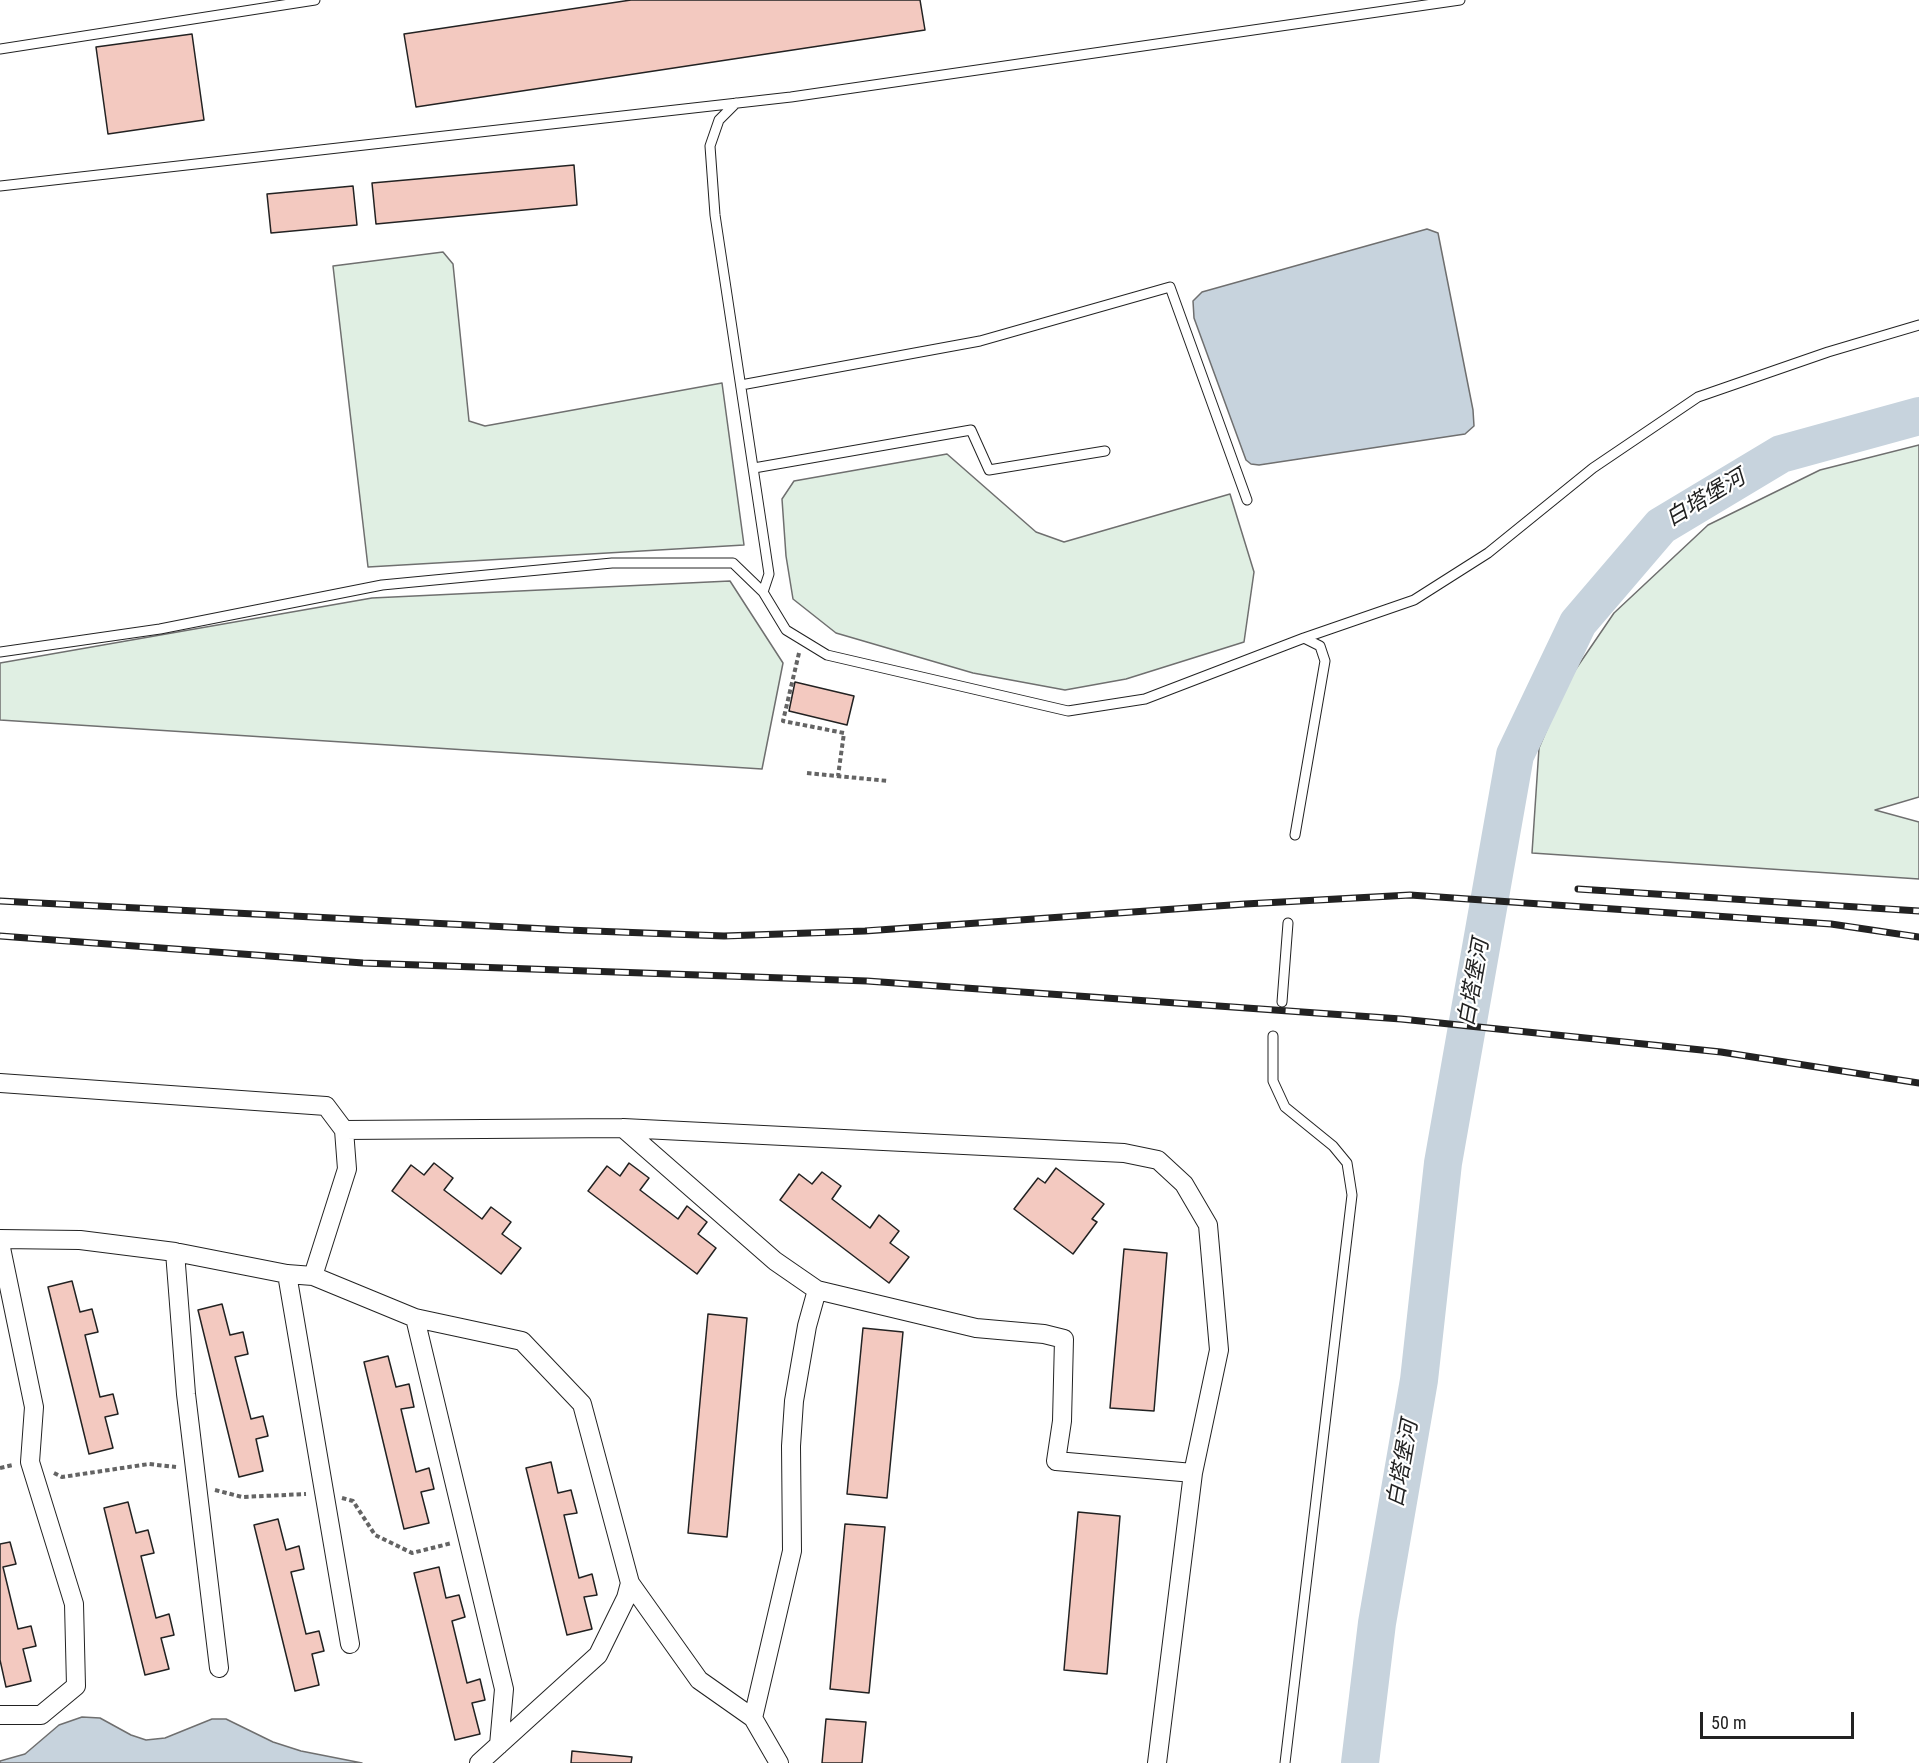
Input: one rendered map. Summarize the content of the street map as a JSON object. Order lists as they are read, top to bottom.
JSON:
{
  "water": ["白塔堡河"],
  "scale_bar": "50 m"
}
